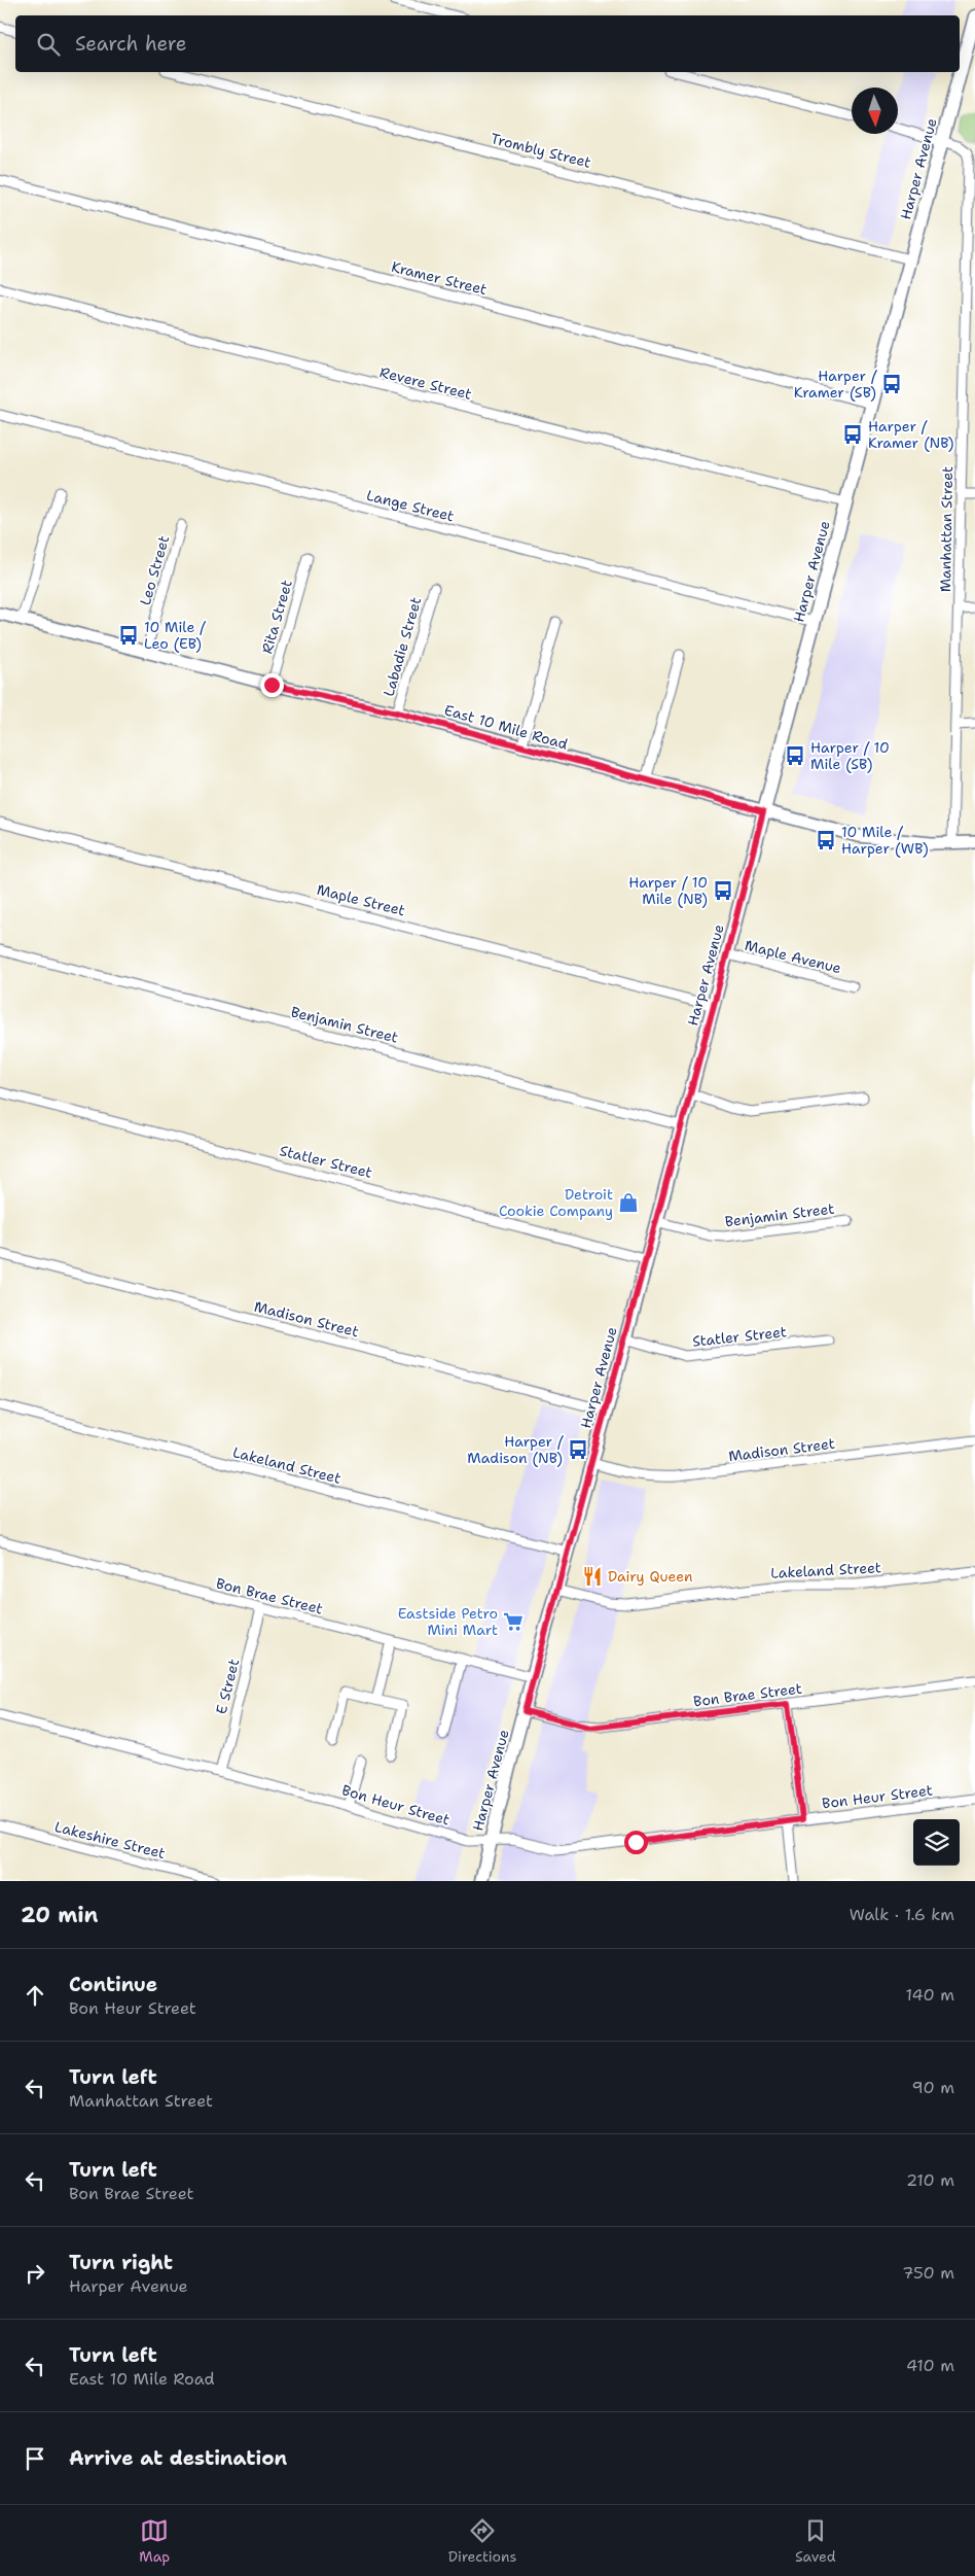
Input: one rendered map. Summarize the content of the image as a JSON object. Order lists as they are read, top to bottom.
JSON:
{
  "streets": {
    "main road": ["Harper Avenue"],
    "street": [
      "Trombly Street",
      "Kramer Street",
      "Revere Street",
      "Lange Street",
      "Manhattan Street",
      "Leo Street",
      "Rita Street",
      "Labadie Street",
      "East 10 Mile Road",
      "Maple Street",
      "Maple Avenue",
      "Benjamin Street",
      "Statler Street",
      "Madison Street",
      "Lakeland Street",
      "Bon Brae Street",
      "E Street",
      "Bon Heur Street",
      "Lakeshire Street"
    ]
  },
  "crossings": [
    ["Trombly Street", "Harper Avenue"],
    ["Harper Avenue", "Kramer Street"],
    ["Harper Avenue", "Revere Street"],
    ["Harper Avenue", "Lange Street"],
    ["Harper Avenue", "Manhattan Street"],
    ["Harper Avenue", "East 10 Mile Road"],
    ["Harper Avenue", "Maple Street"],
    ["Harper Avenue", "Maple Avenue"],
    ["Harper Avenue", "Benjamin Street"],
    ["Harper Avenue", "Statler Street"],
    ["Harper Avenue", "Madison Street"],
    ["Harper Avenue", "Lakeland Street"],
    ["Harper Avenue", "Bon Brae Street"],
    ["Harper Avenue", "Bon Heur Street"],
    ["Manhattan Street", "East 10 Mile Road"],
    ["Leo Street", "East 10 Mile Road"],
    ["Rita Street", "East 10 Mile Road"],
    ["Labadie Street", "East 10 Mile Road"],
    ["Bon Brae Street", "E Street"],
    ["E Street", "Bon Heur Street"]
  ],
  "places": {
    "bus stop": [
      "Harper / Kramer (SB)",
      "Harper / Kramer (NB)",
      "10 Mile / Leo (EB)",
      "Harper / 10 Mile (SB)",
      "10 Mile / Harper (WB)",
      "Harper / 10 Mile (NB)",
      "Harper / Madison (NB)"
    ],
    "shop": ["Detroit Cookie Company"],
    "restaurant": ["Dairy Queen"],
    "supermarket": ["Eastside Petro Mini Mart"]
  },
  "north": "bottom",
  "page": {
    "search": "Search here",
    "heading": ["20 min", "Walk · 1.6 km"],
    "list": [
      ["Continue", "Bon Heur Street", "140 m"],
      ["Turn left", "Manhattan Street", "90 m"],
      ["Turn left", "Bon Brae Street", "210 m"],
      ["Turn right", "Harper Avenue", "750 m"],
      ["Turn left", "East 10 Mile Road", "410 m"],
      "Arrive at destination"
    ],
    "nav": ["Map", "Directions", "Saved"]
  }
}
